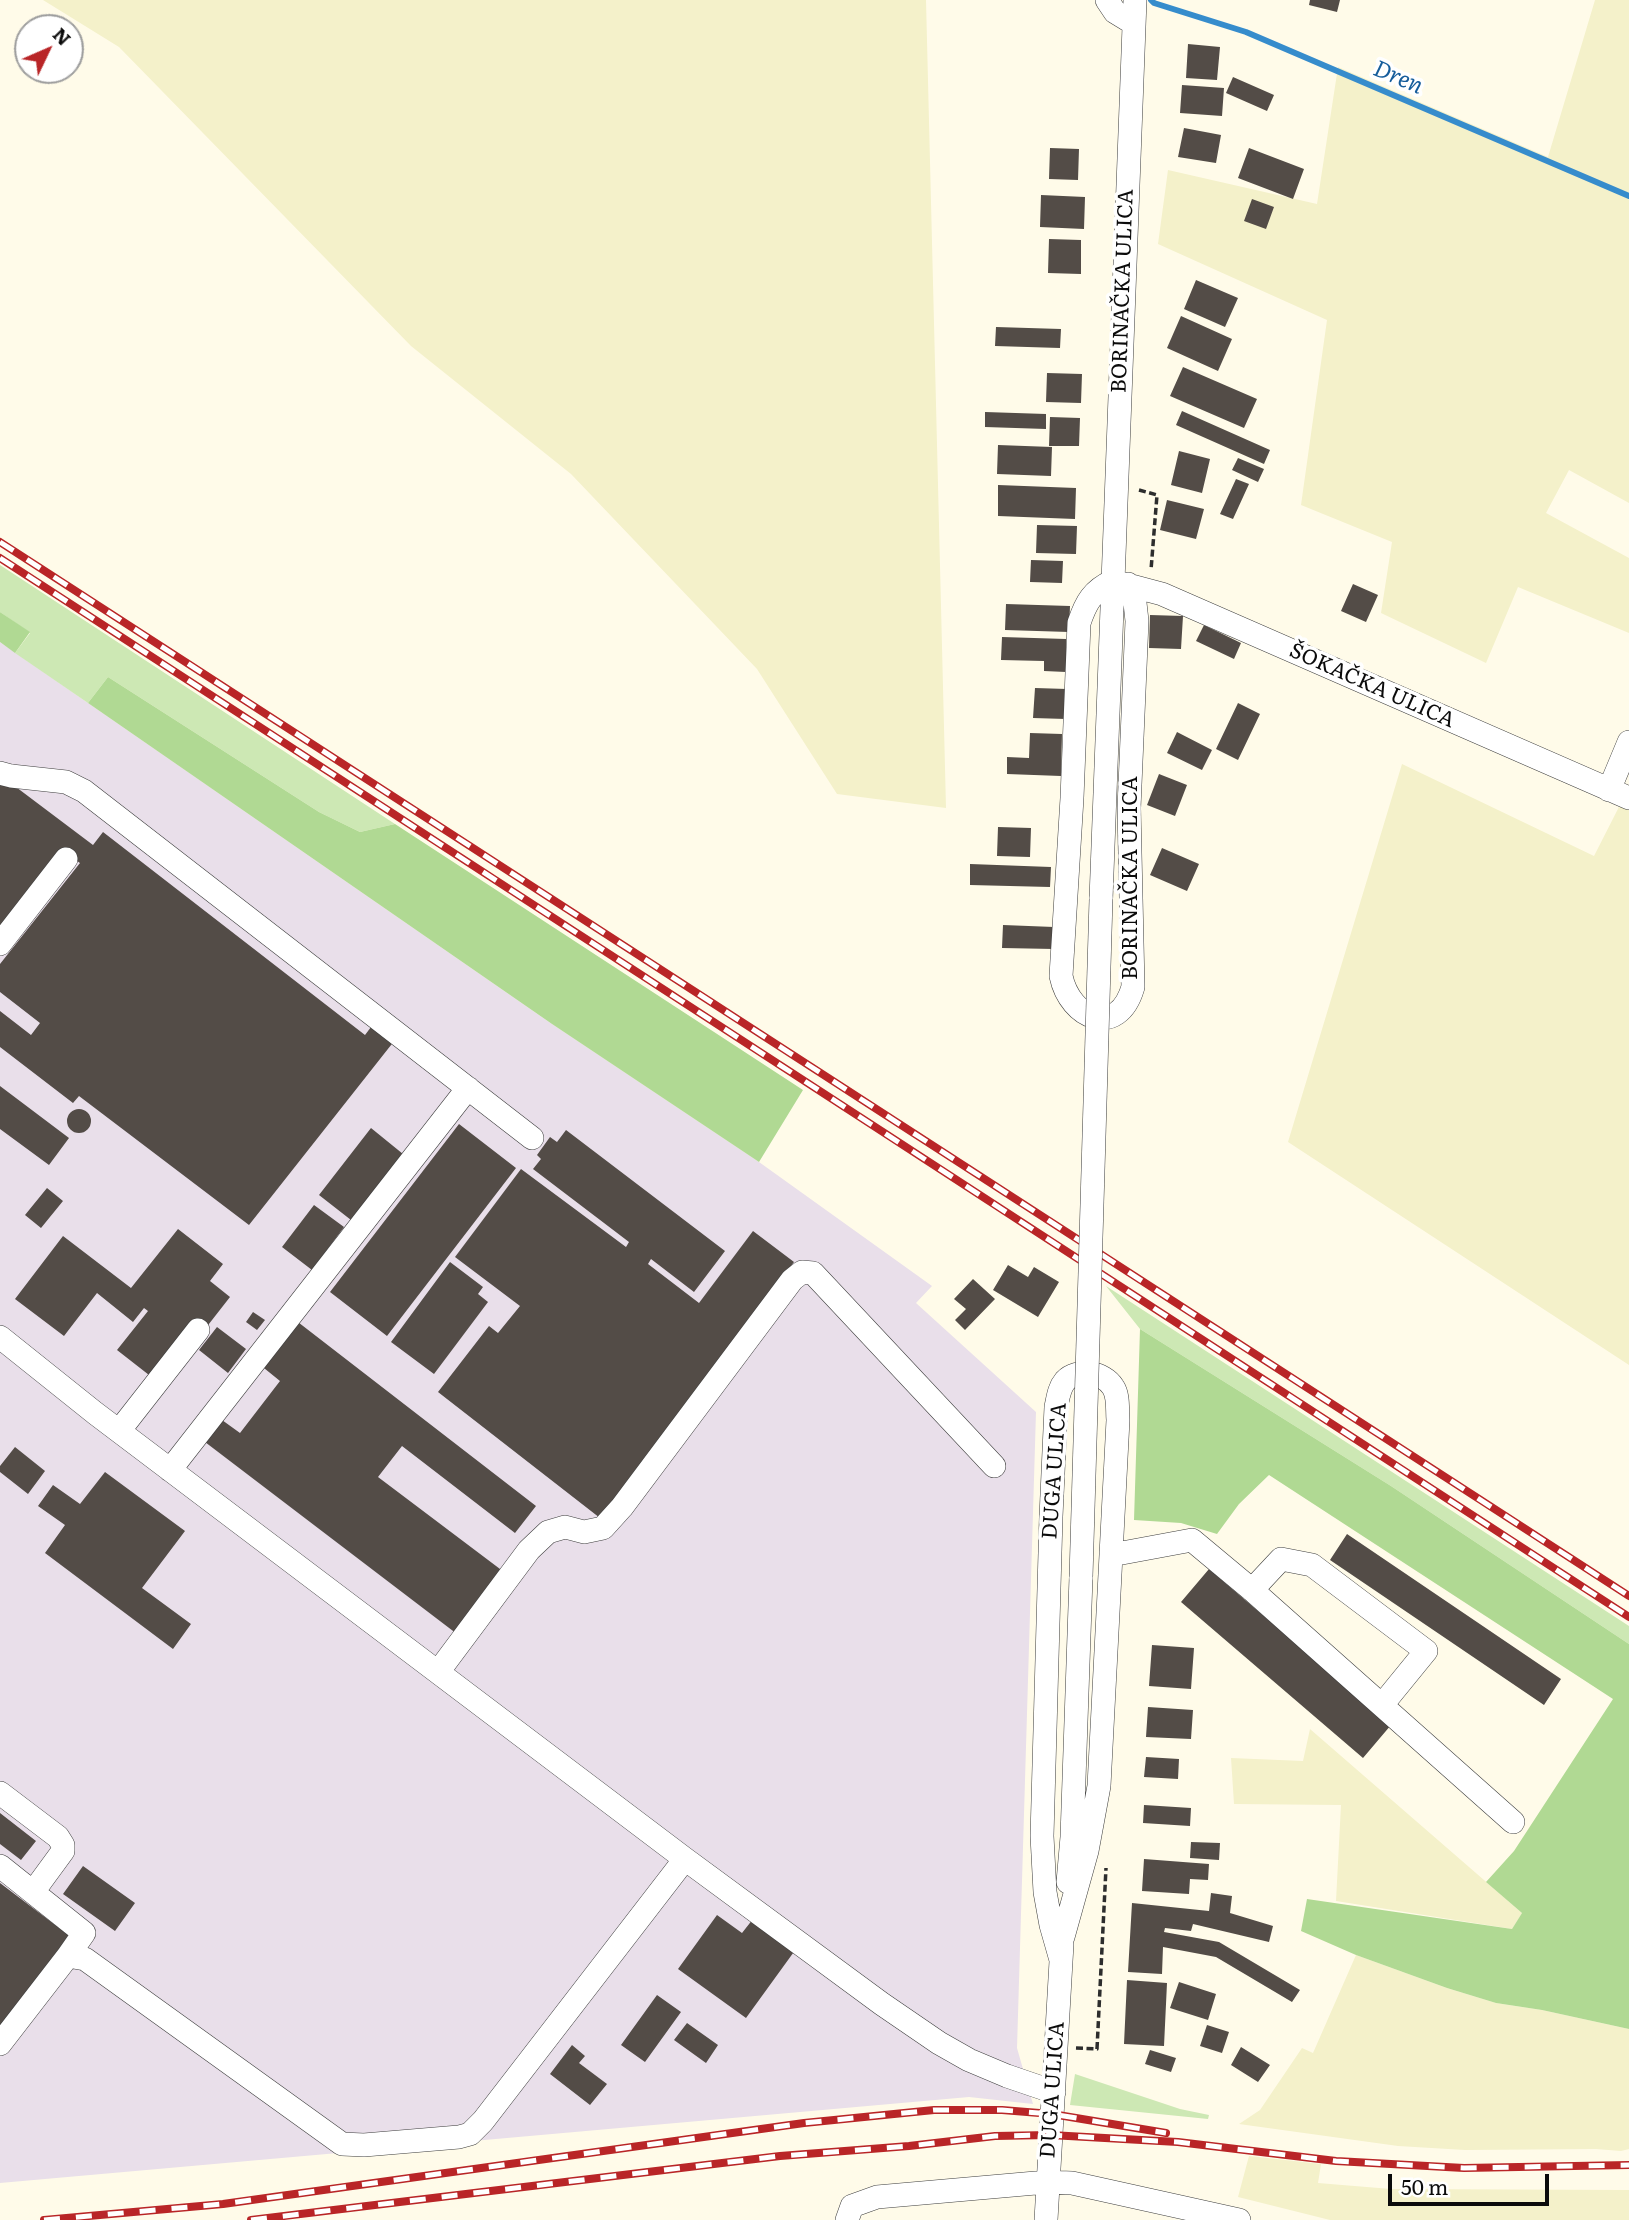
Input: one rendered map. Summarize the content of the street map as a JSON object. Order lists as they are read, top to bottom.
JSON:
{
  "streets": {
    "street": ["BORINAČKA ULICA", "ŠOKAČKA ULICA", "DUGA ULICA"]
  },
  "crossings": [
    ["BORINAČKA ULICA", "ŠOKAČKA ULICA"],
    ["BORINAČKA ULICA", "DUGA ULICA"]
  ],
  "water": ["Dren"],
  "scale_bar": "50 m",
  "north": "top right"
}
